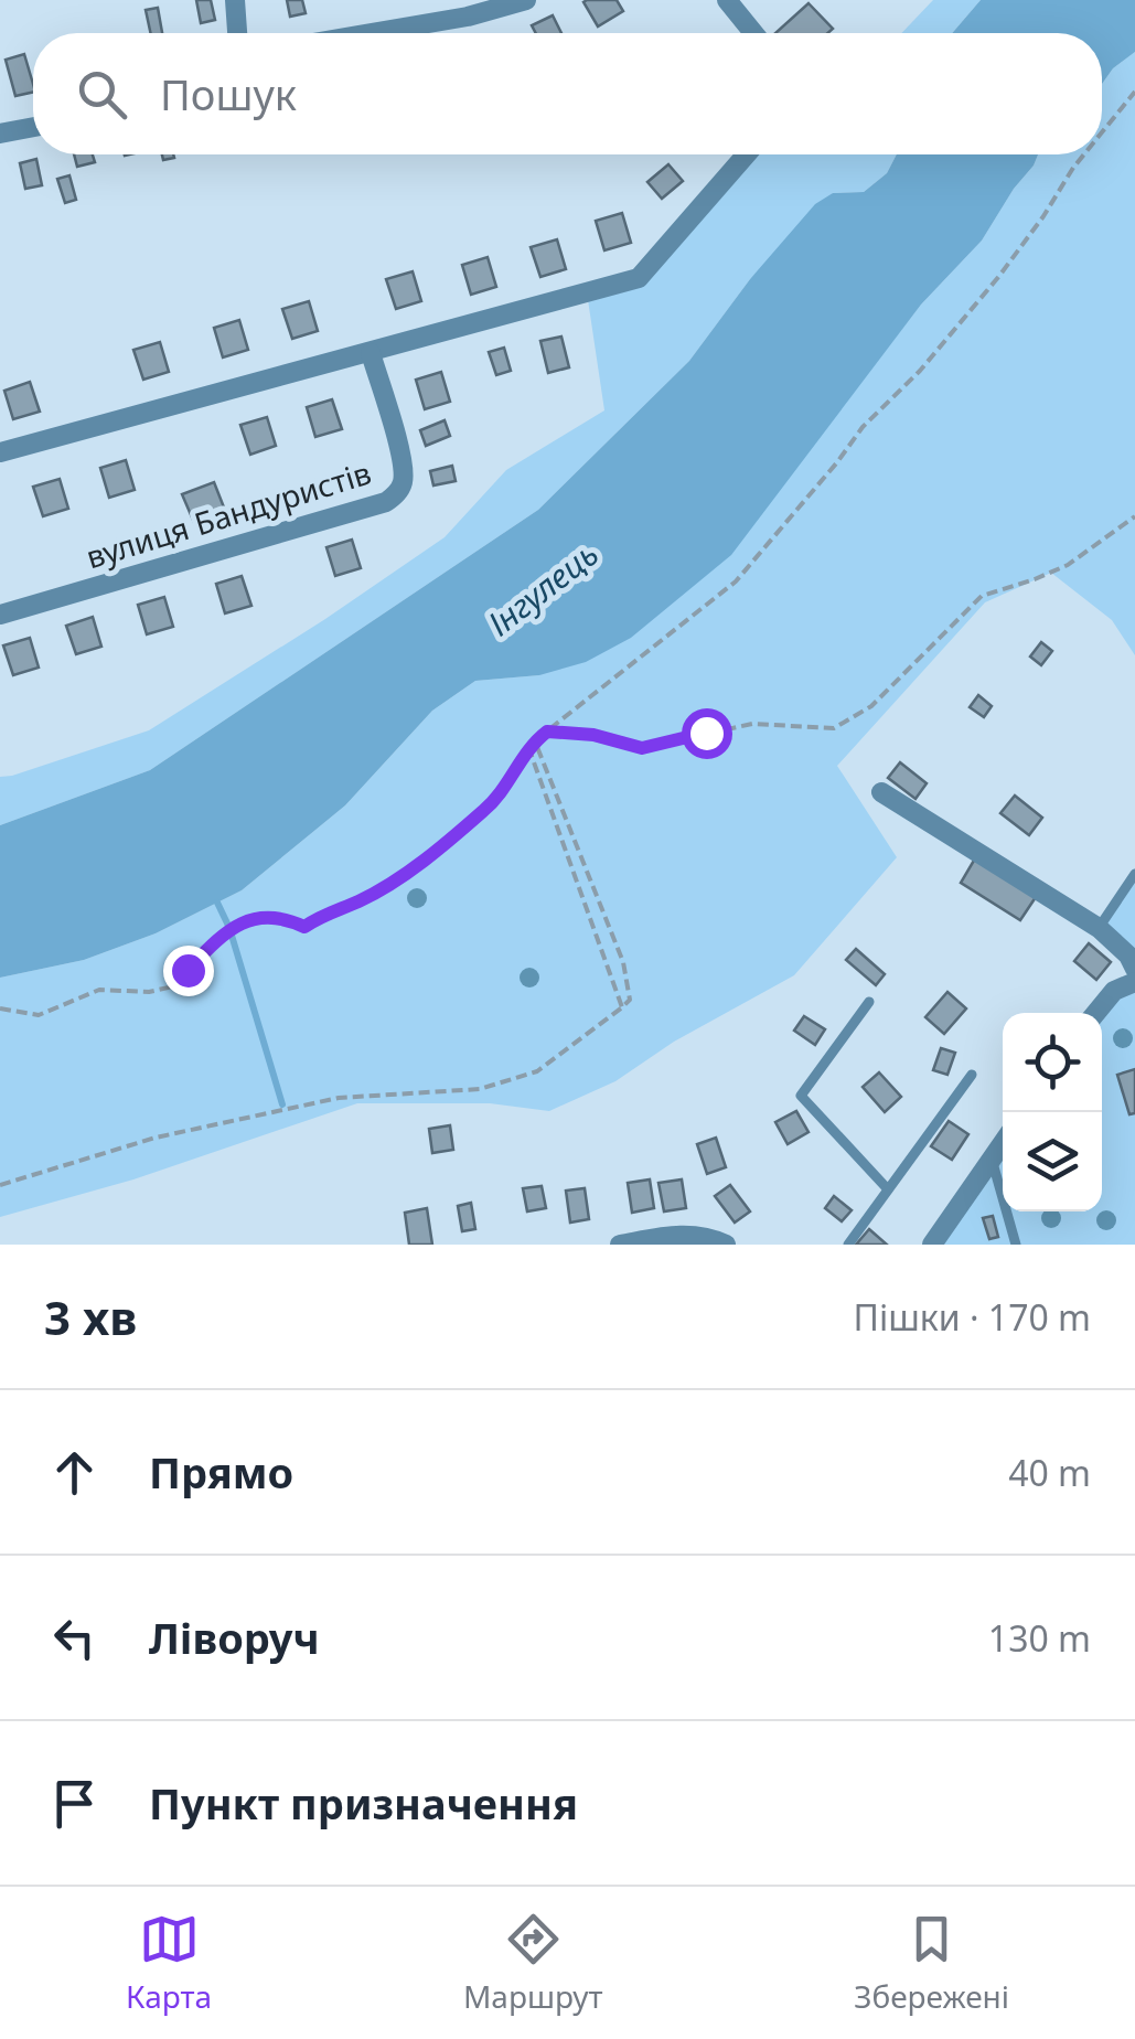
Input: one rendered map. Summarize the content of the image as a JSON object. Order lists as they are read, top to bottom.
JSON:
{
  "streets": {
    "street": ["вулиця Бандуристів"]
  },
  "water": ["Інгулець"],
  "page": {
    "search": "Пошук",
    "heading": ["3 хв", "Пішки · 170 m"],
    "list": [
      ["Прямо", "40 m"],
      ["Ліворуч", "130 m"],
      "Пункт призначення"
    ],
    "nav": ["Карта", "Маршрут", "Збережені"]
  }
}
